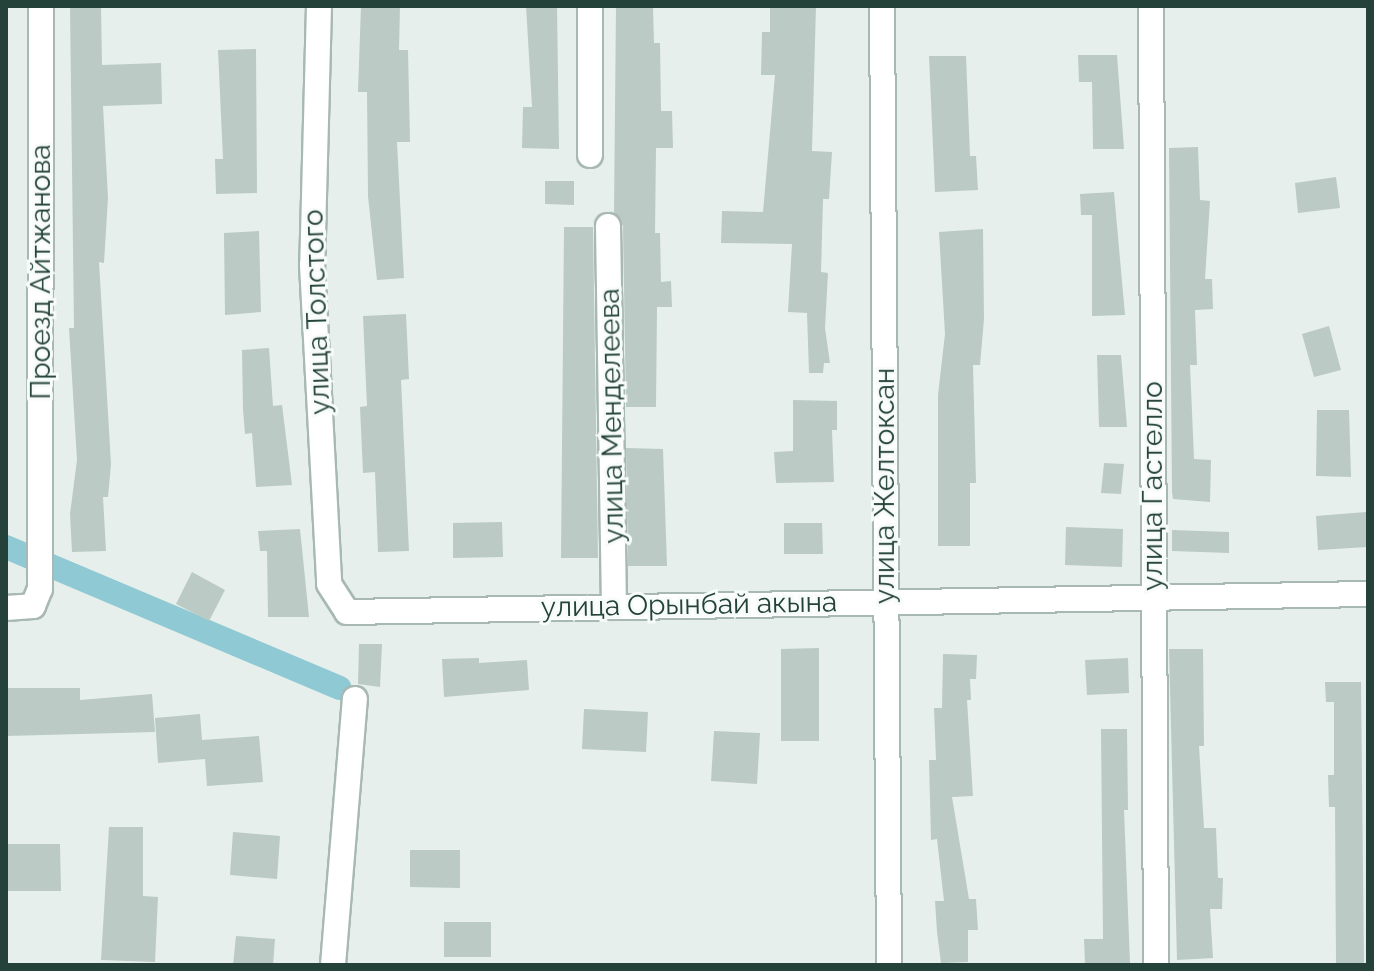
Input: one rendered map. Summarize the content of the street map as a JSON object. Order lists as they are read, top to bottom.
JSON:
{
  "streets": {
    "street": [
      "Проезд Айтжанова",
      "улица Толстого",
      "улица Менделеева",
      "улица Желтоксан",
      "улица Гастелло",
      "улица Орынбай акына"
    ]
  },
  "crossings": [
    ["улица Толстого", "улица Орынбай акына"],
    ["улица Менделеева", "улица Орынбай акына"],
    ["улица Желтоксан", "улица Орынбай акына"],
    ["улица Гастелло", "улица Орынбай акына"]
  ]
}
